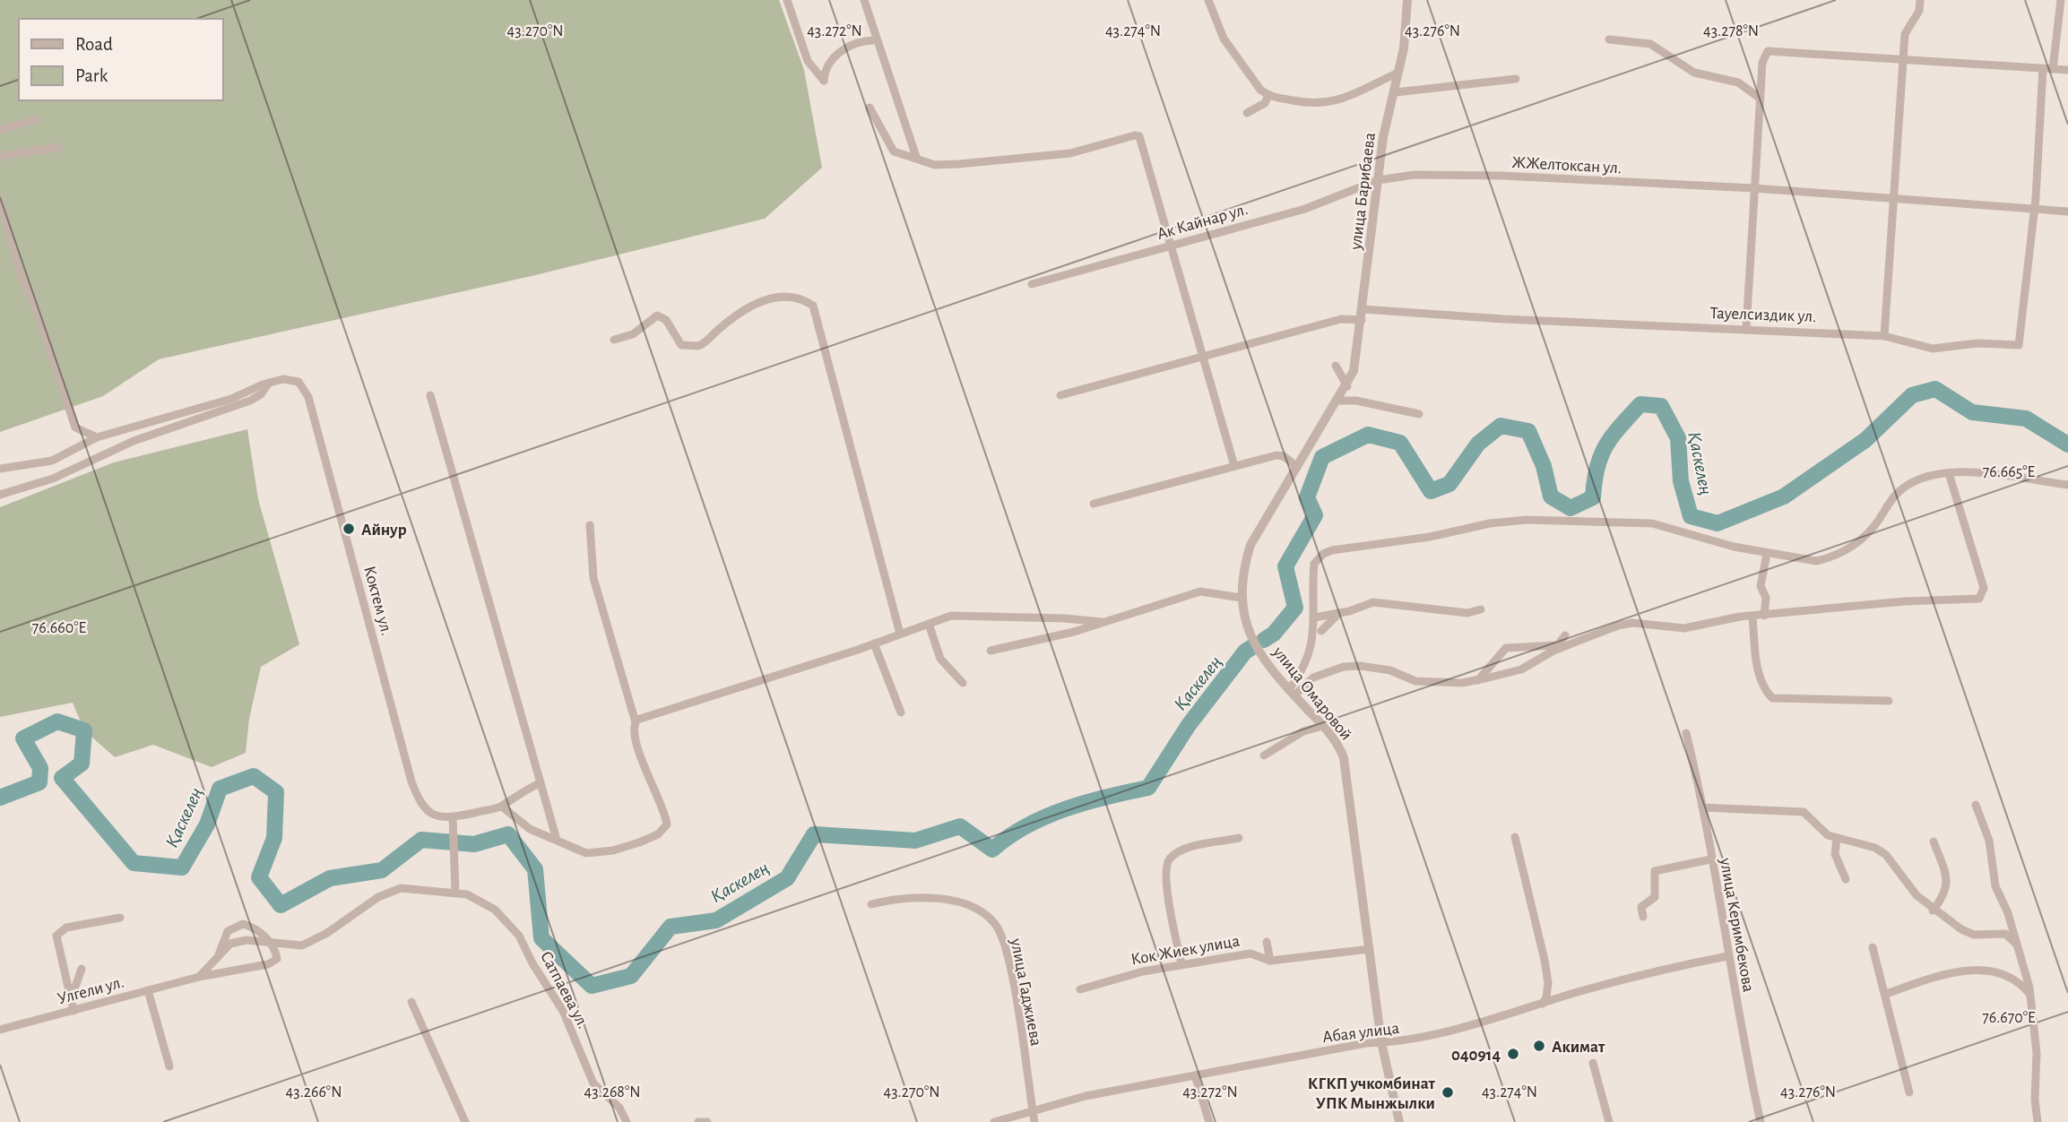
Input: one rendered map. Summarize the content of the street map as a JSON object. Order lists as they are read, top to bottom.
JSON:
{
  "streets": {
    "street": [
      "ЖЖелтоксан ул.",
      "улица Барибаева",
      "Ак Кайнар ул.",
      "Тауелсиздик ул.",
      "Коктем ул.",
      "улица Омаровой",
      "улица Керимбекова",
      "Кок Жиек улица",
      "Улгели ул.",
      "Сатпаева ул.",
      "улица Гаджиева",
      "Абая улица"
    ]
  },
  "crossings": [
    ["ЖЖелтоксан ул.", "улица Барибаева"],
    ["ЖЖелтоксан ул.", "Ак Кайнар ул."],
    ["ЖЖелтоксан ул.", "Тауелсиздик ул."],
    ["улица Барибаева", "Ак Кайнар ул."],
    ["улица Барибаева", "Тауелсиздик ул."],
    ["улица Барибаева", "улица Омаровой"],
    ["улица Омаровой", "Кок Жиек улица"],
    ["улица Омаровой", "Абая улица"],
    ["улица Керимбекова", "Абая улица"],
    ["улица Гаджиева", "Абая улица"]
  ],
  "water": ["Қаскелең"],
  "places": [
    "Айнур",
    "Акимат",
    "040914",
    "КГКП учкомбинат УПК Мынжылки"
  ],
  "legend": ["Road", "Park"],
  "coordinates": [
    "43.270°N",
    "43.272°N",
    "43.276°N",
    "43.278°N",
    "43.274°N",
    "76.665°E",
    "76.660°E",
    "76.670°E",
    "43.266°N",
    "43.268°N"
  ]
}
